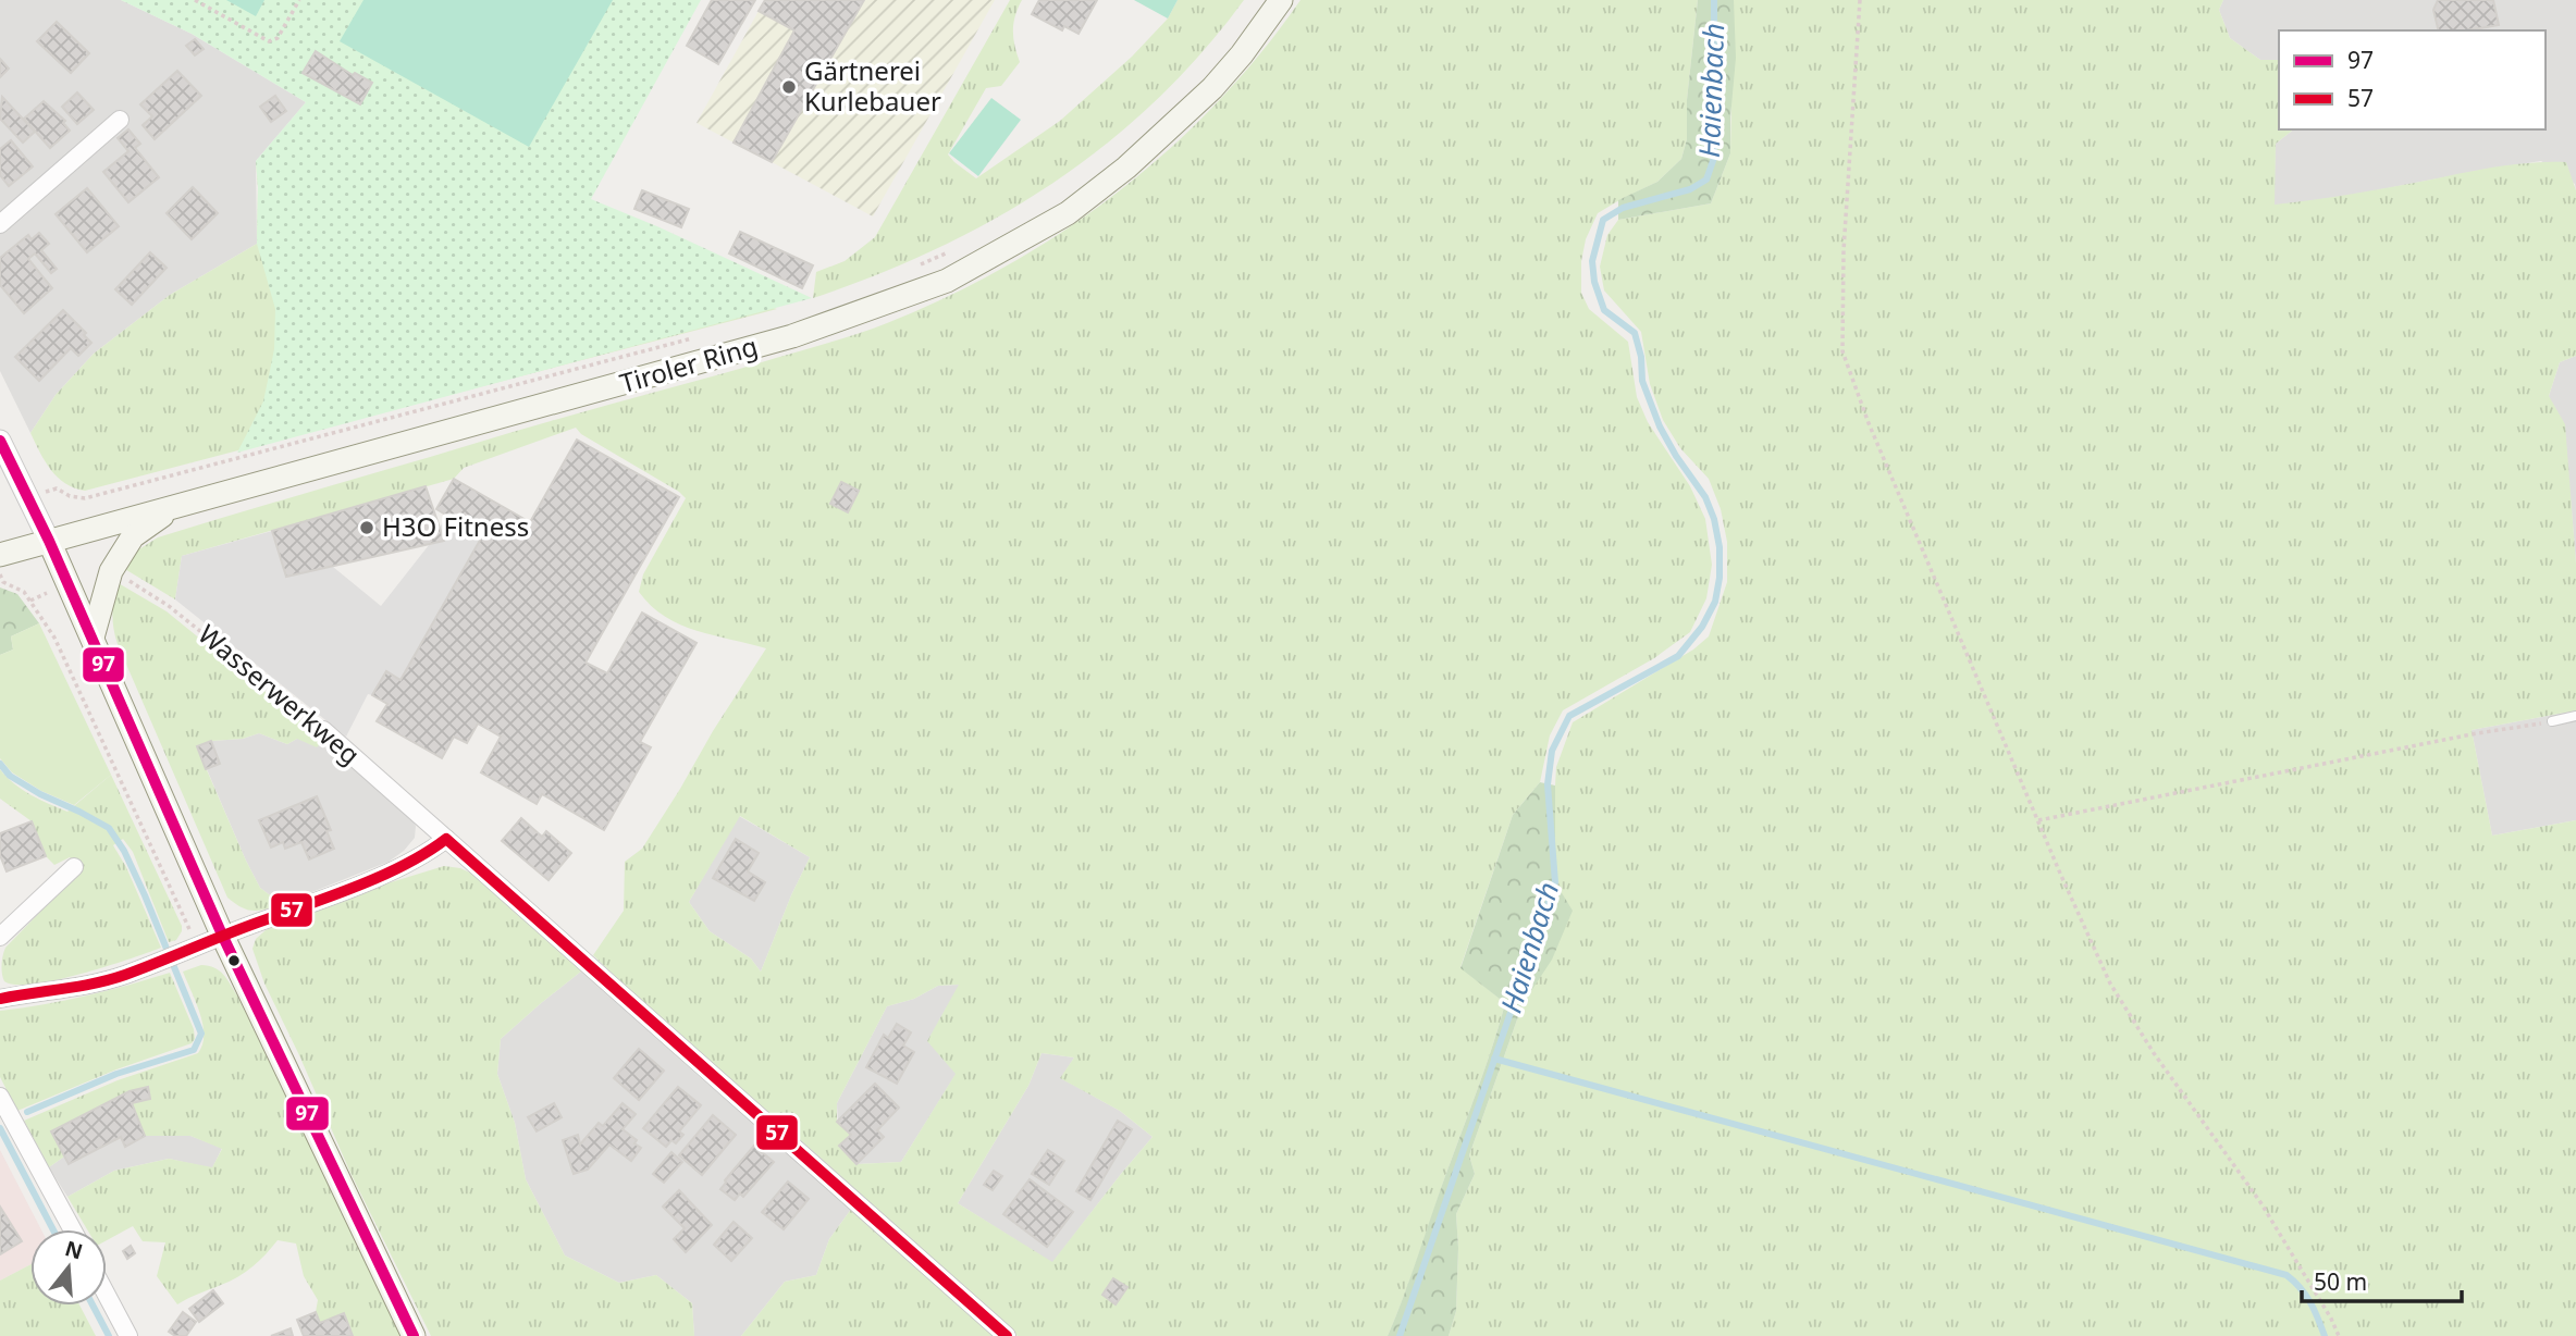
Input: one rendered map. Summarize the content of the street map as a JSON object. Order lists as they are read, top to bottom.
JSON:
{
  "streets": {
    "main road": ["Tiroler Ring"],
    "street": ["Wasserwerkweg"]
  },
  "water": ["Haienbach"],
  "places": ["Gärtnerei Kurlebauer", "H3O Fitness"],
  "lines": ["transit line 97", "transit line 57"],
  "legend": ["97", "57"],
  "scale_bar": "50 m",
  "north": "top"
}
